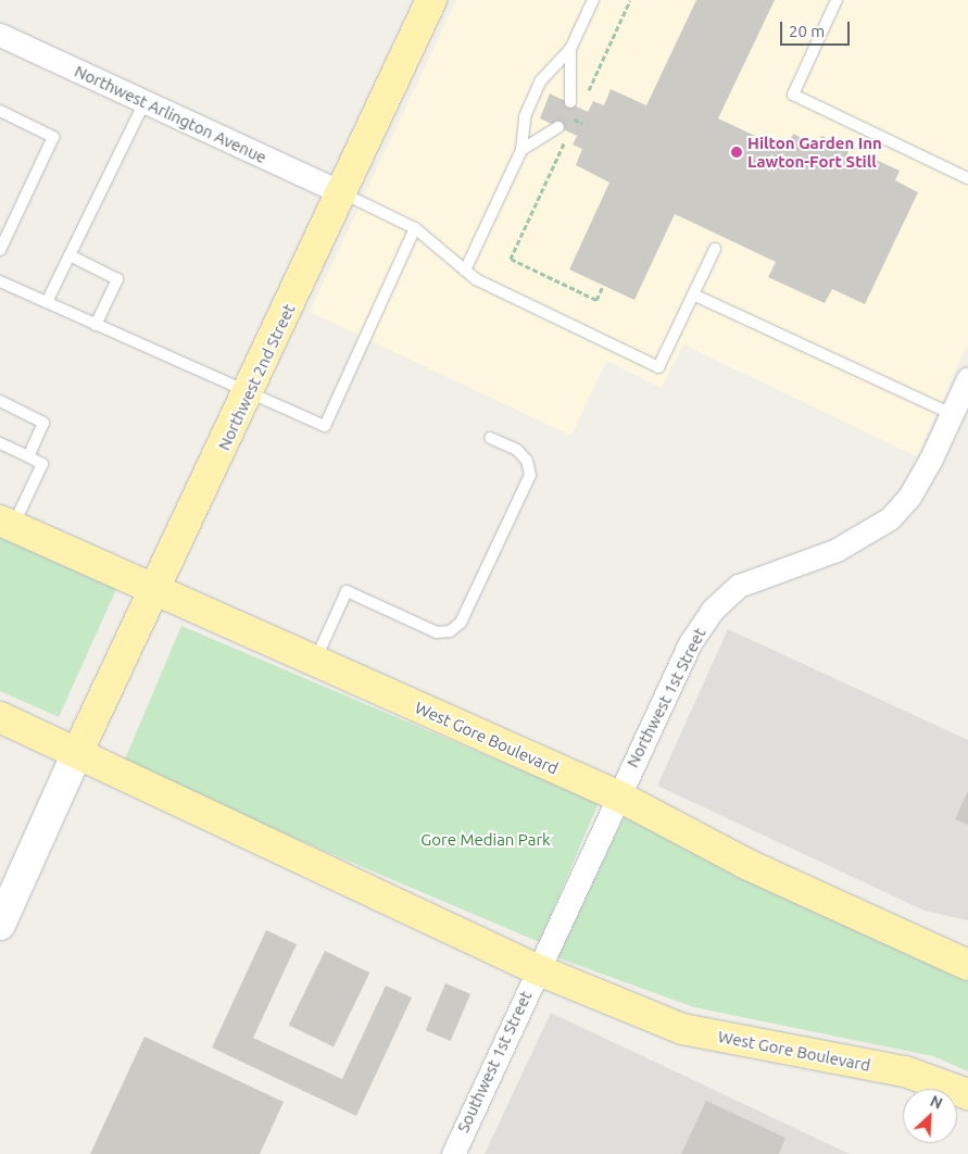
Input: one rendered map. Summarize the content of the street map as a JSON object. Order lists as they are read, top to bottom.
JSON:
{
  "streets": {
    "main road": ["Northwest 2nd Street", "West Gore Boulevard"],
    "street": ["Northwest Arlington Avenue", "Northwest 1st Street", "Southwest 1st Street"]
  },
  "crossings": [
    ["Northwest Arlington Avenue", "Northwest 2nd Street"],
    ["Northwest 2nd Street", "West Gore Boulevard"],
    ["Northwest 1st Street", "West Gore Boulevard"],
    ["Northwest 1st Street", "Southwest 1st Street"],
    ["West Gore Boulevard", "Southwest 1st Street"]
  ],
  "parks": ["Gore Median Park"],
  "places": ["Hilton Garden Inn Lawton-Fort Still"],
  "scale_bar": "20 m",
  "north": "top right"
}
